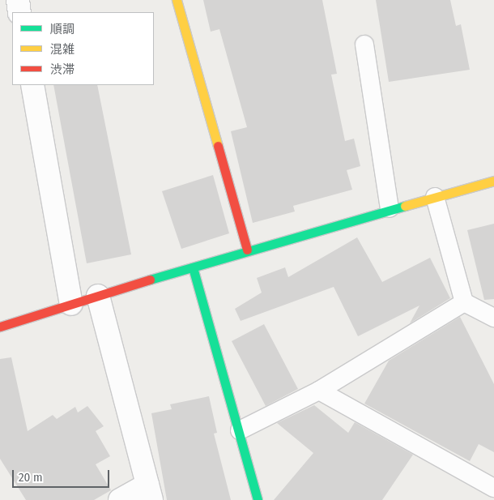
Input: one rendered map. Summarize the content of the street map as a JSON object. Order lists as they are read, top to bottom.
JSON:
{
  "legend": ["順調", "混雑", "渋滞"],
  "scale_bar": "20 m"
}
